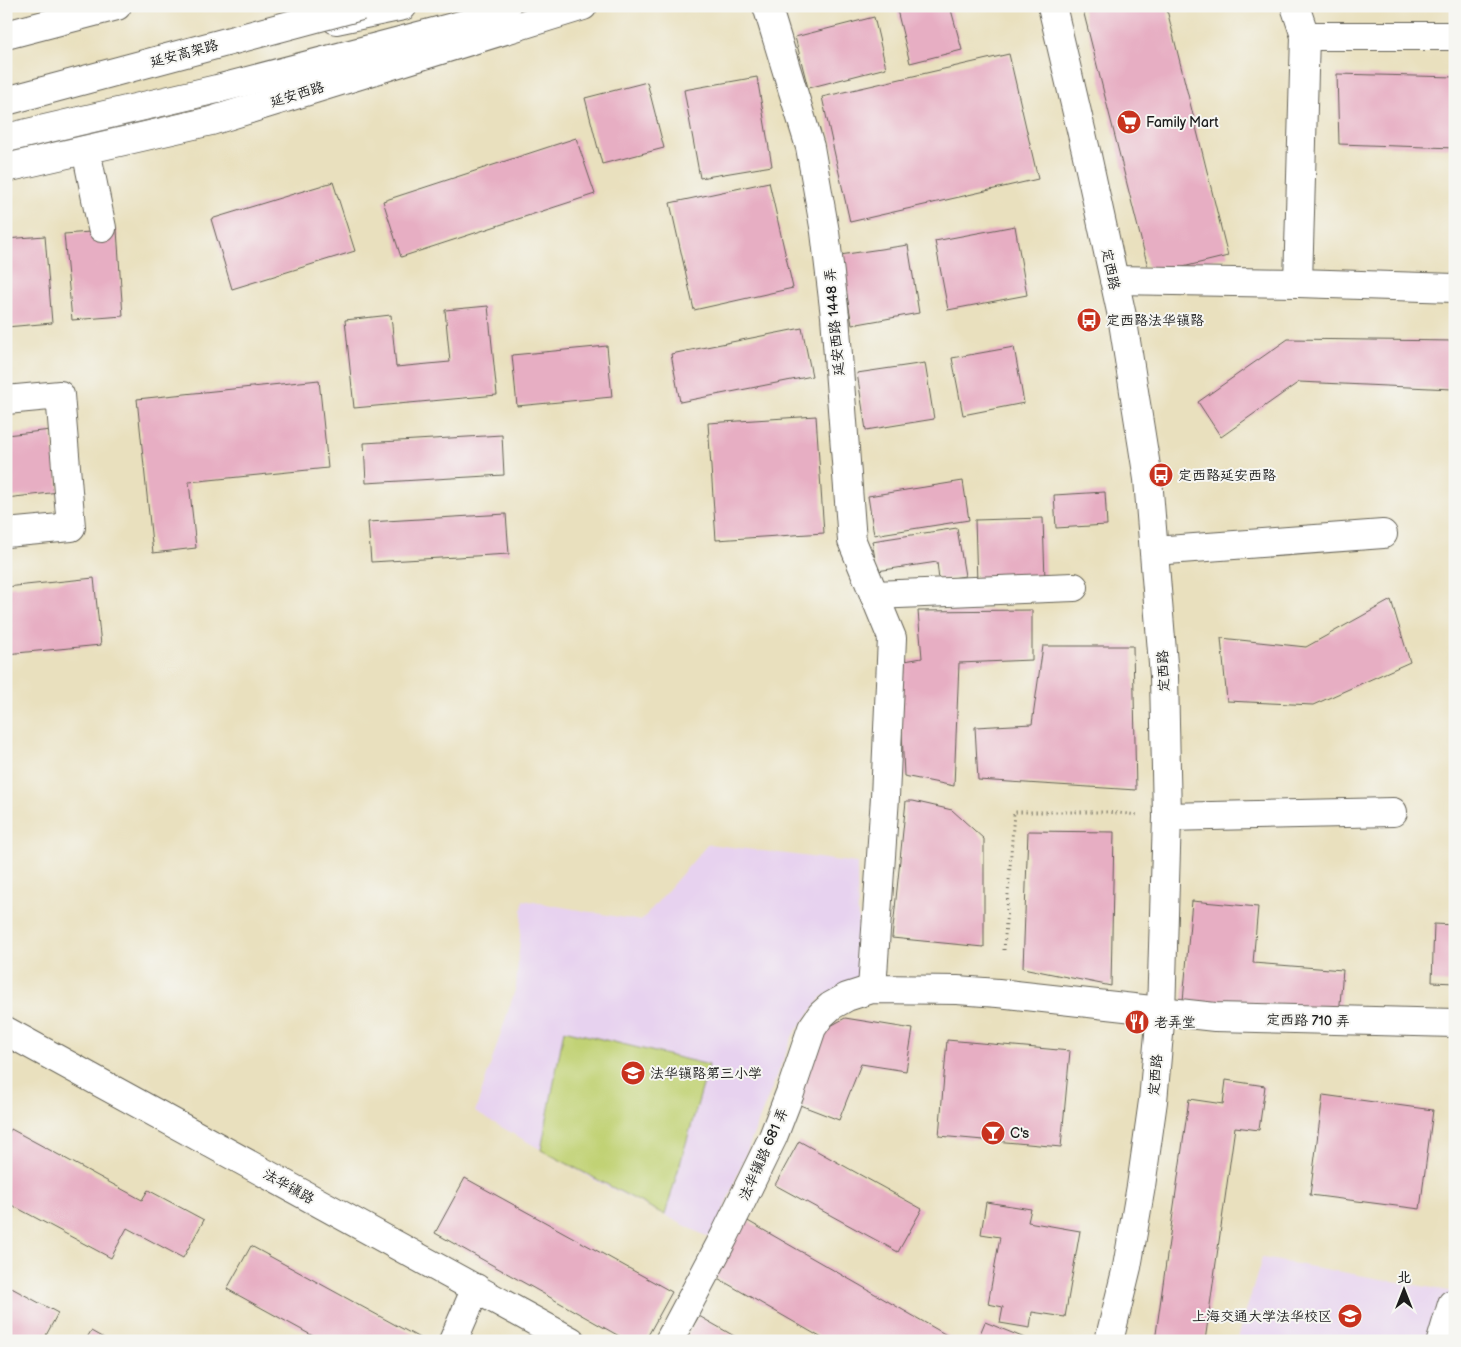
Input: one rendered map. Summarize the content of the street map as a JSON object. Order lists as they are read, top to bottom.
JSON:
{
  "streets": {
    "main road": [
      "延安高架路",
      "延安西路",
      "定西路",
      "延安西路 1448 弄",
      "定西路 710 弄",
      "法华镇路 681 弄",
      "法华镇路"
    ]
  },
  "crossings": [
    ["定西路", "定西路 710 弄"],
    ["定西路", "法华镇路 681 弄"],
    ["延安西路 1448 弄", "法华镇路 681 弄"],
    ["定西路 710 弄", "法华镇路 681 弄"]
  ],
  "places": {
    "supermarket": ["Family Mart"],
    "bus stop": ["定西路法华镇路", "定西路延安西路"],
    "restaurant": ["老弄堂"],
    "school or university": ["法华镇路第三小学", "上海交通大学法华校区"],
    "bar": ["C's"]
  },
  "north": "top"
}
